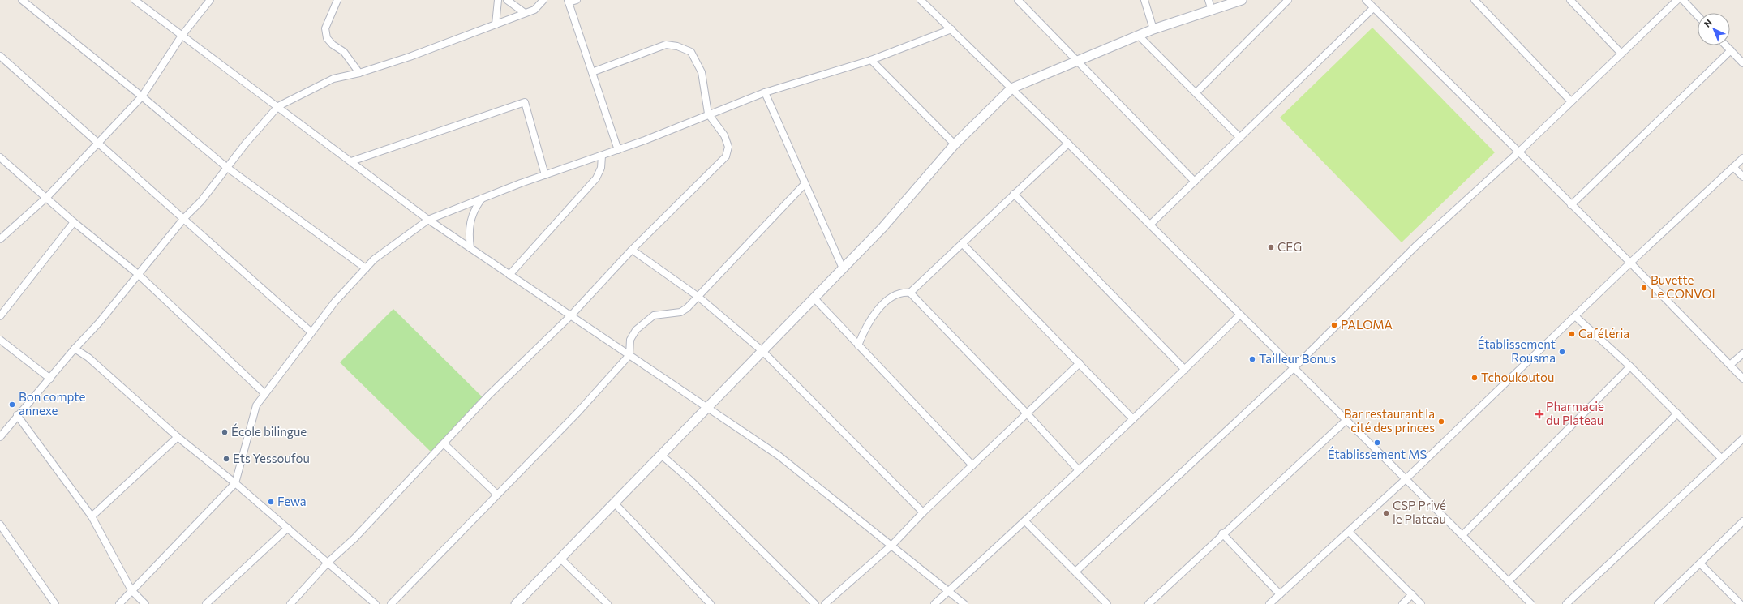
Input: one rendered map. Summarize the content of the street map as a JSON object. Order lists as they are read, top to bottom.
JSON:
{
  "places": {
    "other": [
      "CEG",
      "Buvette Le CONVOI",
      "PALOMA",
      "Cafétéria",
      "Établissement Rousma",
      "Tailleur Bonus",
      "Tchoukoutou",
      "Bon compte annexe",
      "Bar restaurant la cité des princes",
      "École bilingue",
      "Établissement MS",
      "Ets Yessoufou",
      "Fewa",
      "CSP Privé le Plateau"
    ],
    "health": ["Pharmacie du Plateau"]
  },
  "north": "top left"
}
